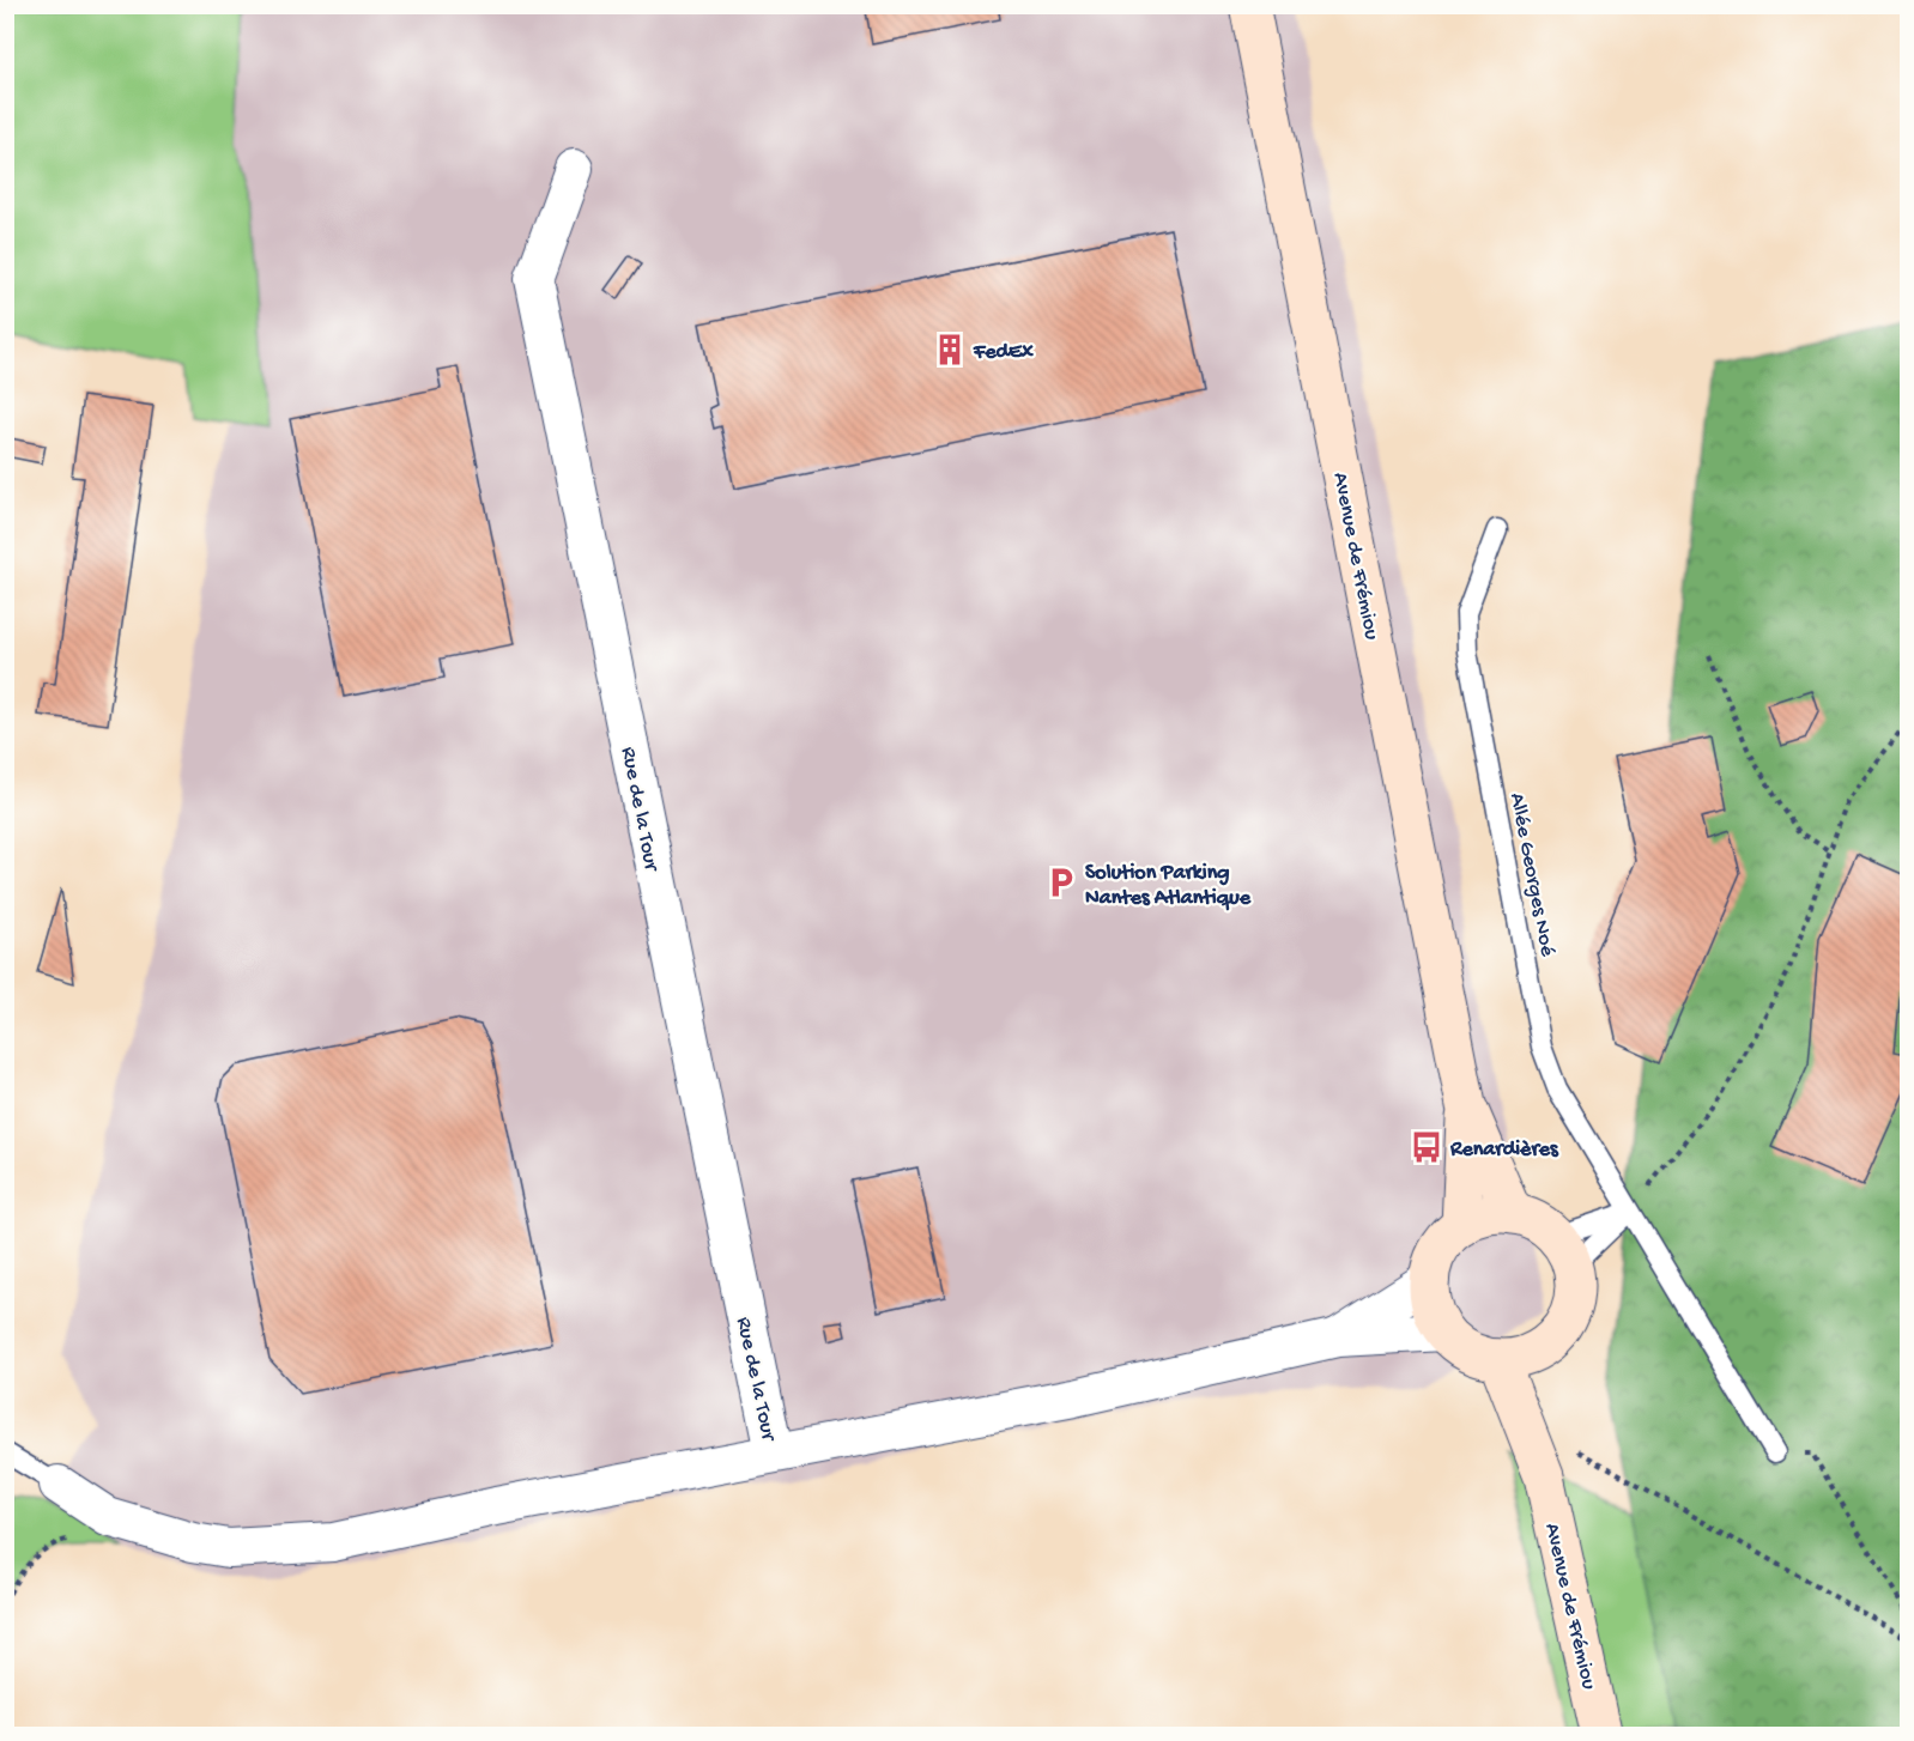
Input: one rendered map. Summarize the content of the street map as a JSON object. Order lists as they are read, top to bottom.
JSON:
{
  "streets": {
    "main road": ["Avenue de Frémiou"],
    "street": ["Rue de la Tour"],
    "lane": ["Allée Georges Noé"]
  },
  "crossings": [
    ["Avenue de Frémiou", "Rue de la Tour"]
  ],
  "places": {
    "building": ["FedEx"],
    "parking": ["Solution Parking Nantes Atlantique"],
    "bus stop": ["Renardières"]
  }
}
